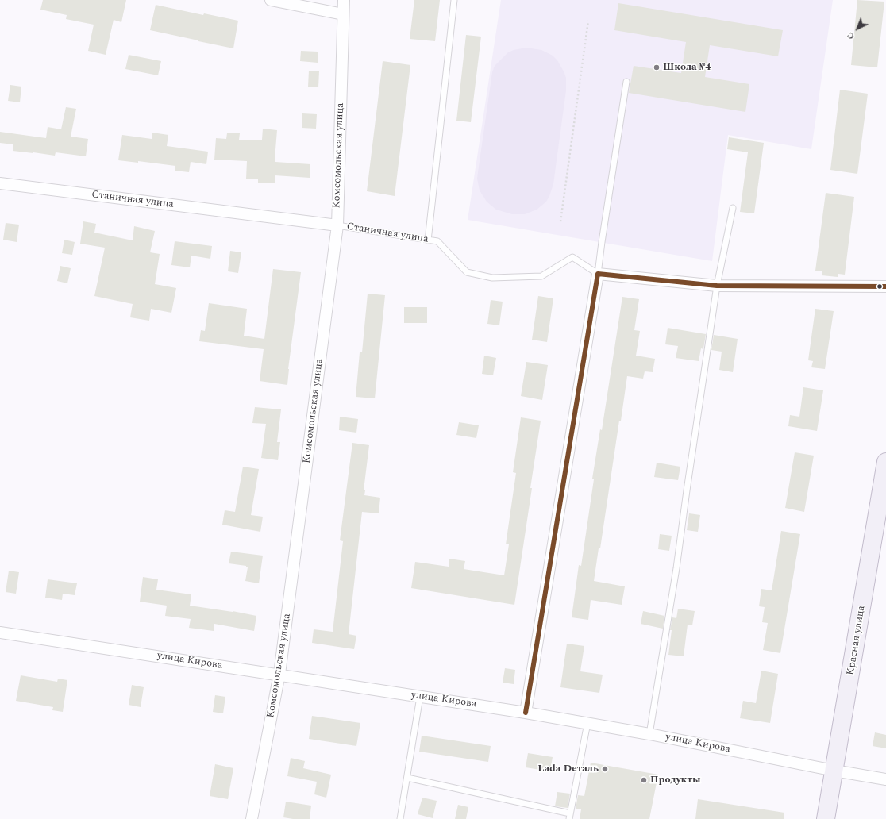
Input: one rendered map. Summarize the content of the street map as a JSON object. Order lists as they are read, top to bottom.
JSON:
{
  "streets": {
    "main road": ["Красная улица"],
    "street": ["Комсомольская улица", "Станичная улица", "улица Кирова"]
  },
  "crossings": [
    ["Комсомольская улица", "Станичная улица"],
    ["Комсомольская улица", "улица Кирова"],
    ["Красная улица", "улица Кирова"]
  ],
  "places": ["Школа №4", "Lada Dеталь", "Продукты"],
  "north": "bottom left"
}
